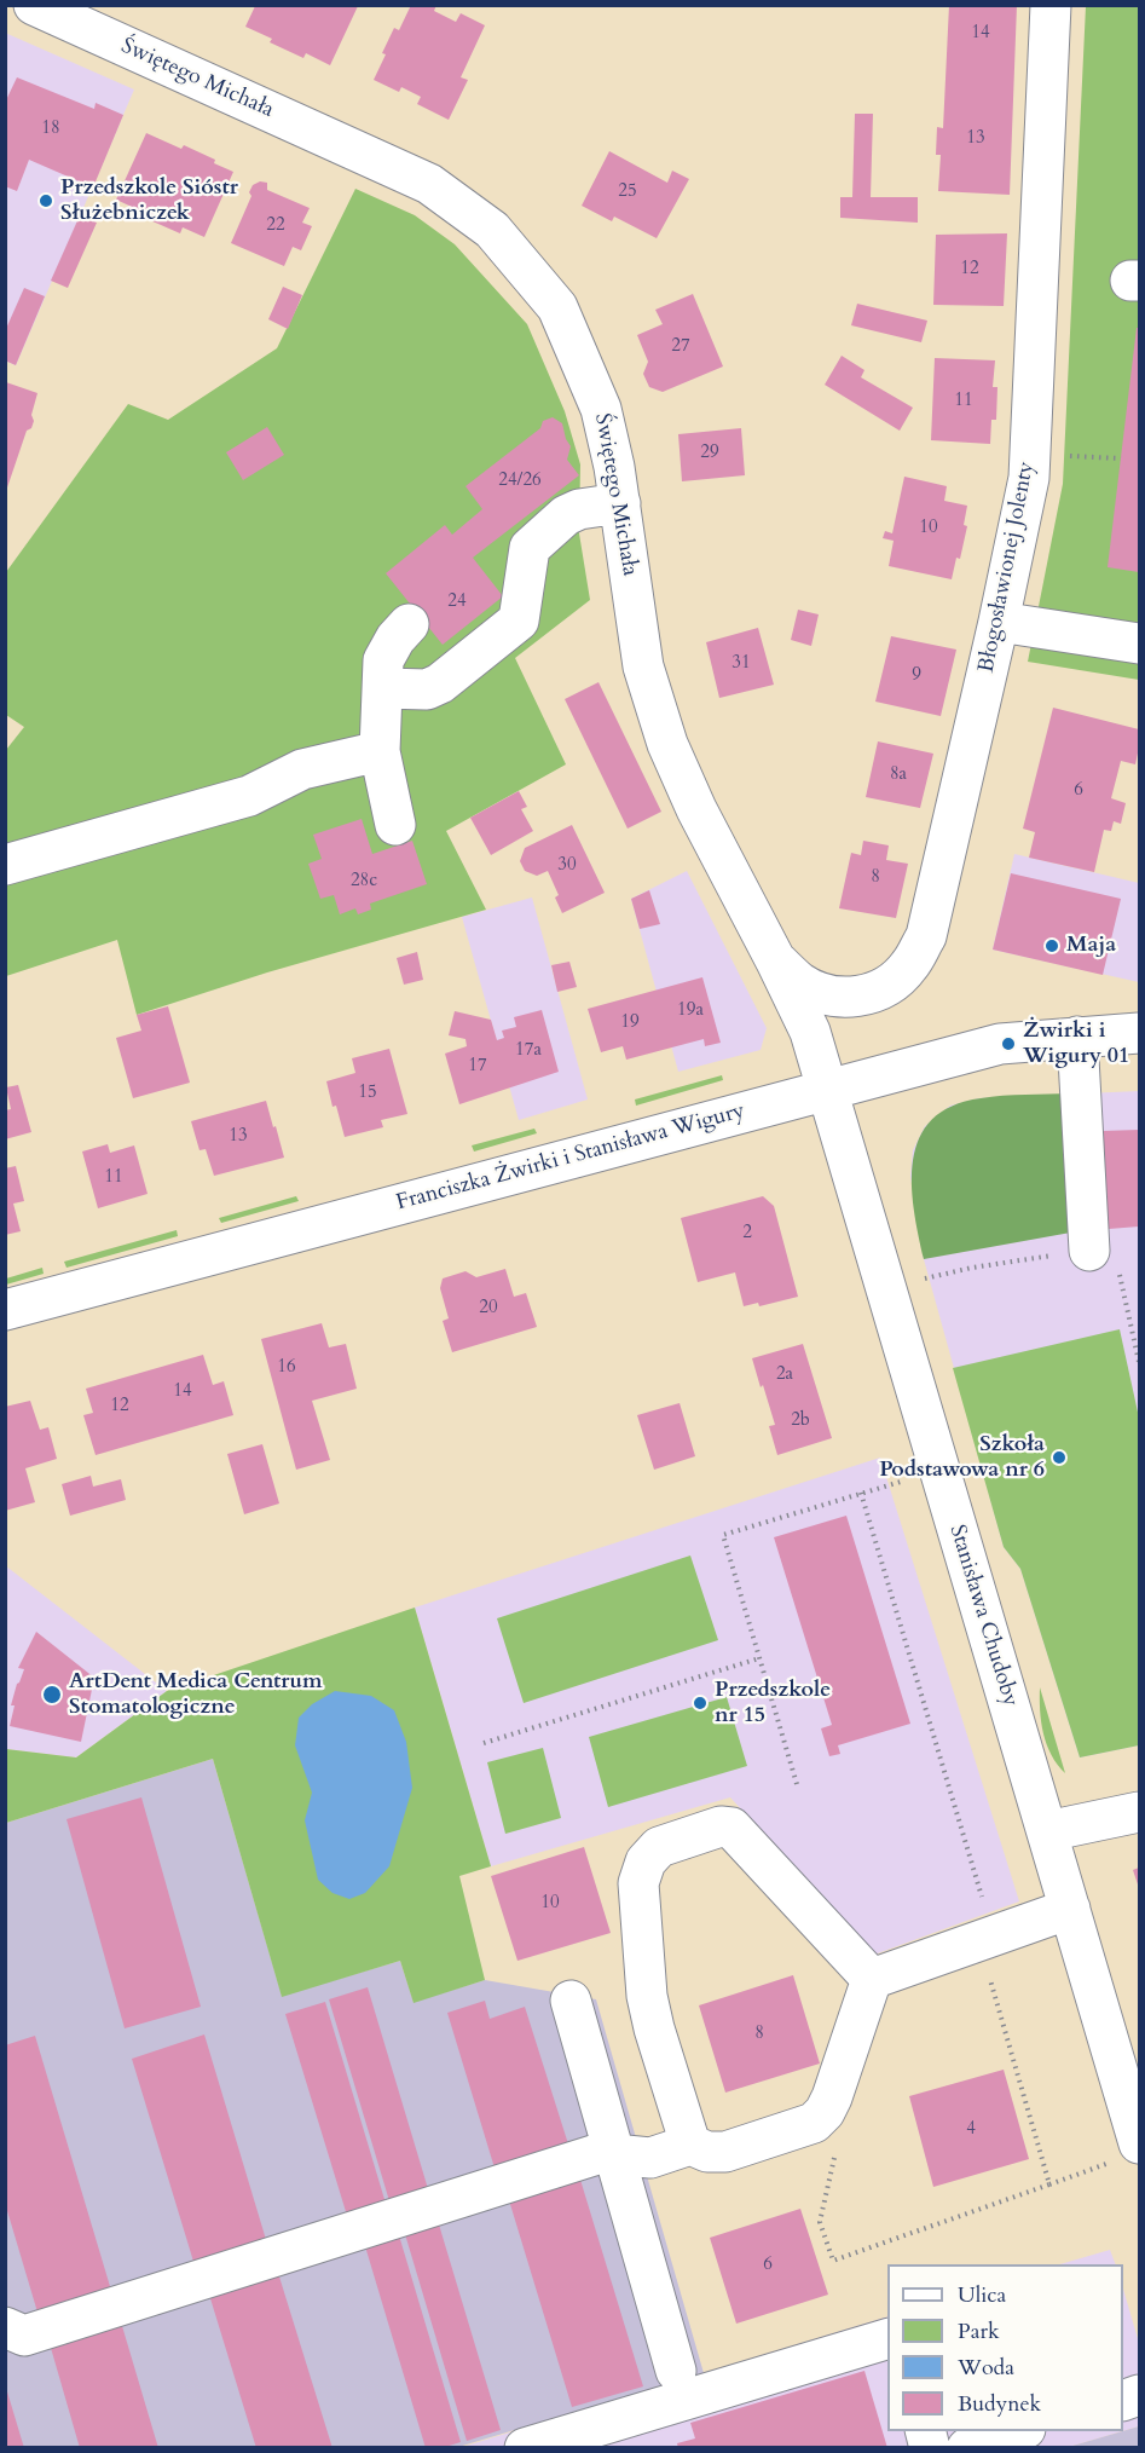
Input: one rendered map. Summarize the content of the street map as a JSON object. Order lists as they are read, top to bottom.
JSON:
{
  "streets": {
    "street": [
      "Świętego Michała",
      "Błogosławionej Jolenty",
      "Franciszka Żwirki i Stanisława Wigury",
      "Stanisława Chudoby"
    ]
  },
  "crossings": [
    ["Świętego Michała", "Błogosławionej Jolenty"],
    ["Świętego Michała", "Franciszka Żwirki i Stanisława Wigury"],
    ["Świętego Michała", "Stanisława Chudoby"],
    ["Franciszka Żwirki i Stanisława Wigury", "Stanisława Chudoby"]
  ],
  "places": [
    "Przedszkole Sióstr Służebniczek",
    "Maja",
    "Żwirki i Wigury 01",
    "Szkoła Podstawowa nr 6",
    "ArtDent Medica Centrum Stomatologiczne",
    "Przedszkole nr 15"
  ],
  "house_numbers": [
    "14",
    "18",
    "13",
    "25",
    "22",
    "12",
    "27",
    "11",
    "29",
    "24/26",
    "10",
    "24",
    "31",
    "9",
    "8a",
    "6",
    "30",
    "8",
    "28c",
    "19a",
    "19",
    "17a",
    "17",
    "15",
    "13",
    "11",
    "2",
    "20",
    "16",
    "2a",
    "14",
    "12",
    "2b",
    "10",
    "8",
    "4",
    "6"
  ],
  "legend": [
    "Ulica",
    "Park",
    "Woda",
    "Budynek"
  ]
}
